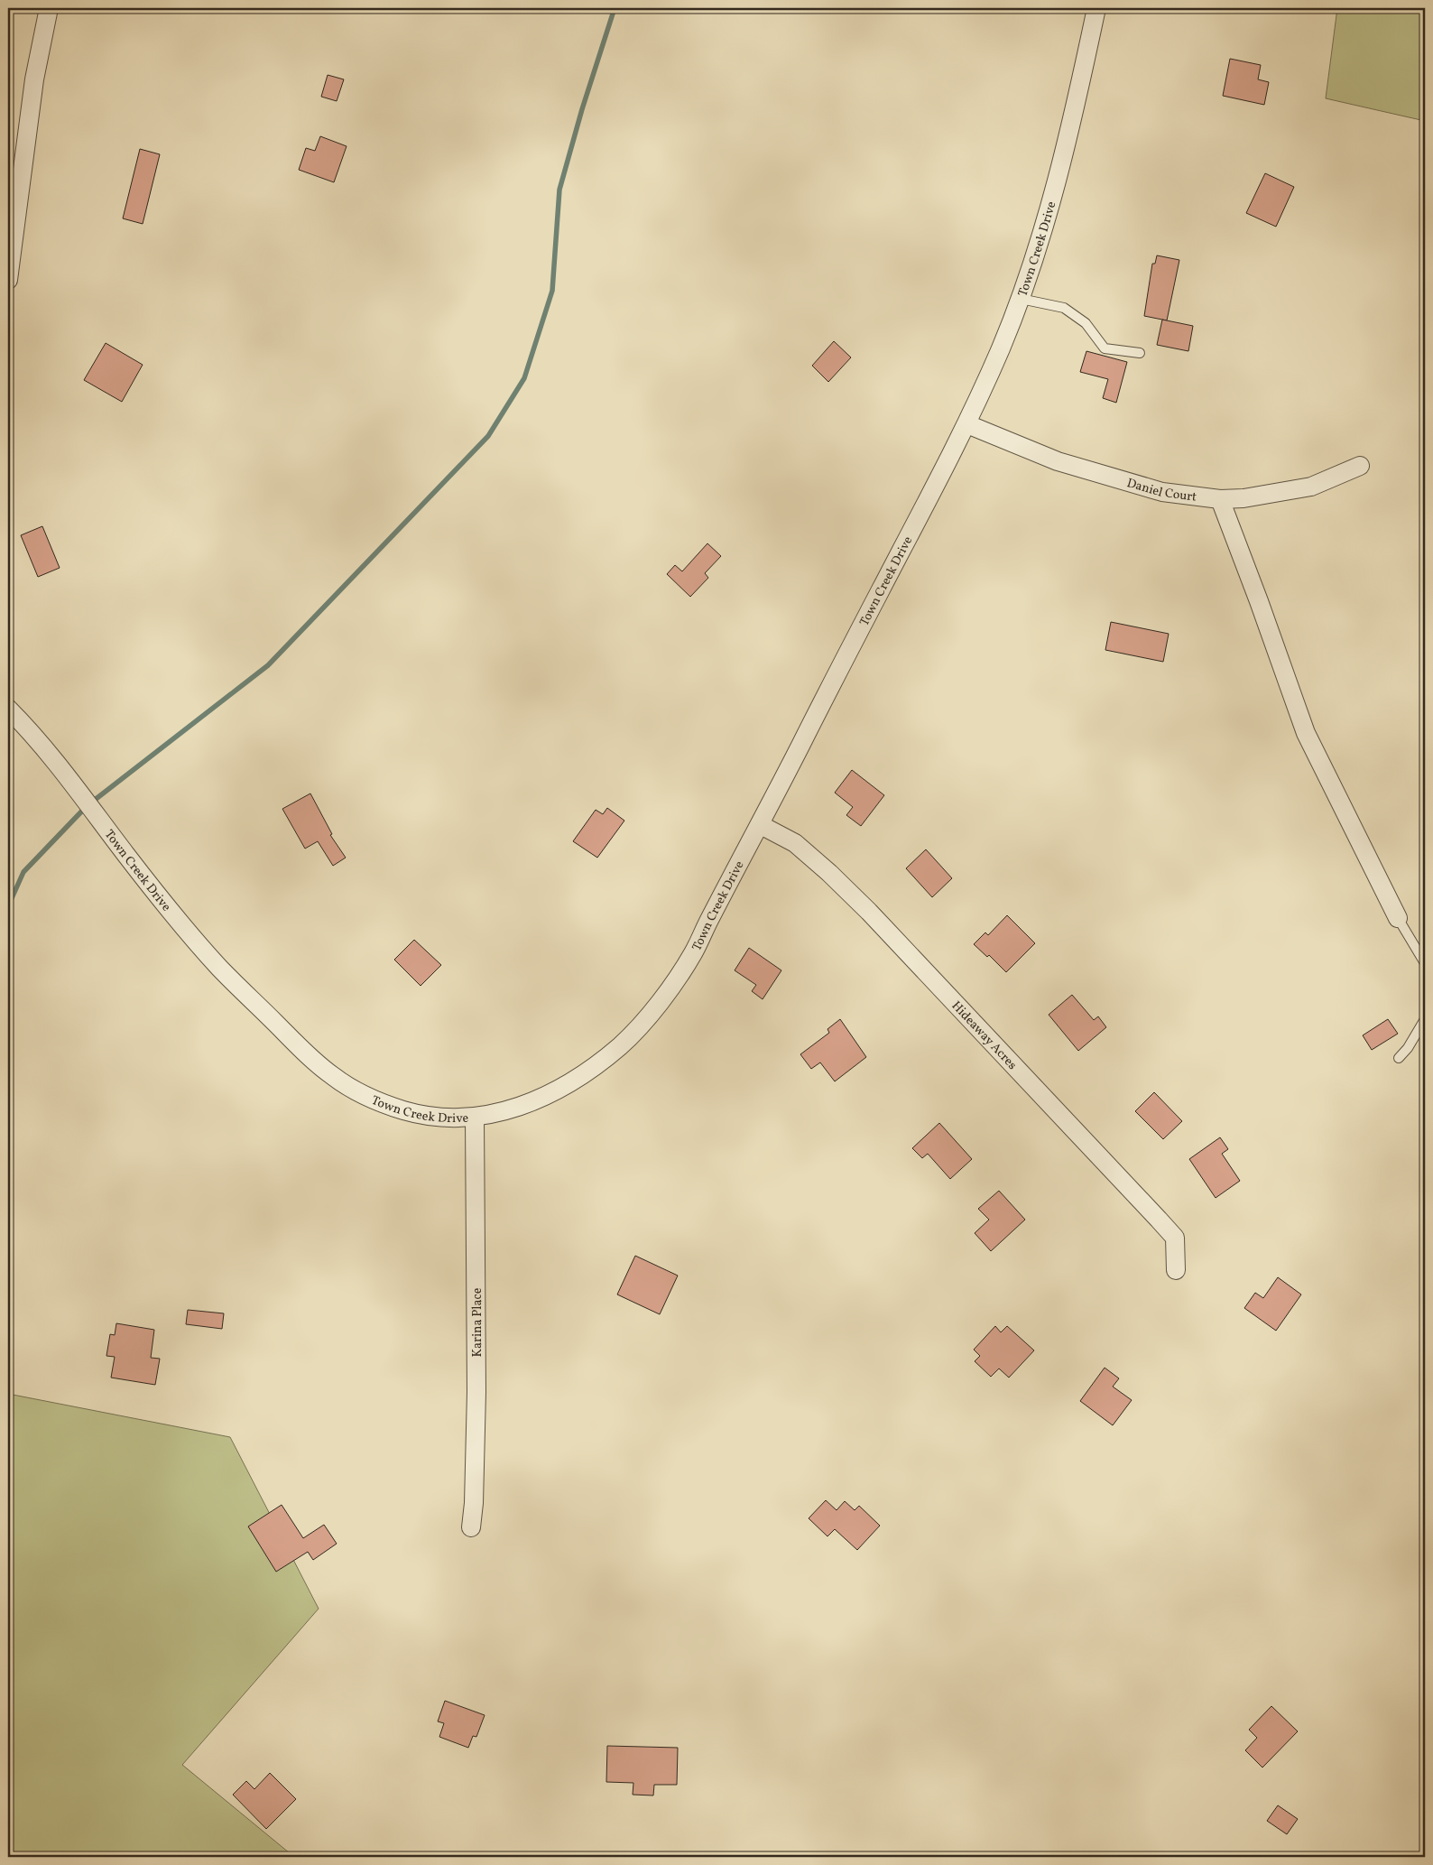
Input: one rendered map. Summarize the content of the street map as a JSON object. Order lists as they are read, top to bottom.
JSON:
{
  "streets": {
    "street": [
      "Town Creek Drive",
      "Daniel Court",
      "Hideaway Acres",
      "Karina Place"
    ]
  },
  "crossings": [
    ["Town Creek Drive", "Daniel Court"],
    ["Town Creek Drive", "Hideaway Acres"],
    ["Town Creek Drive", "Karina Place"]
  ]
}
